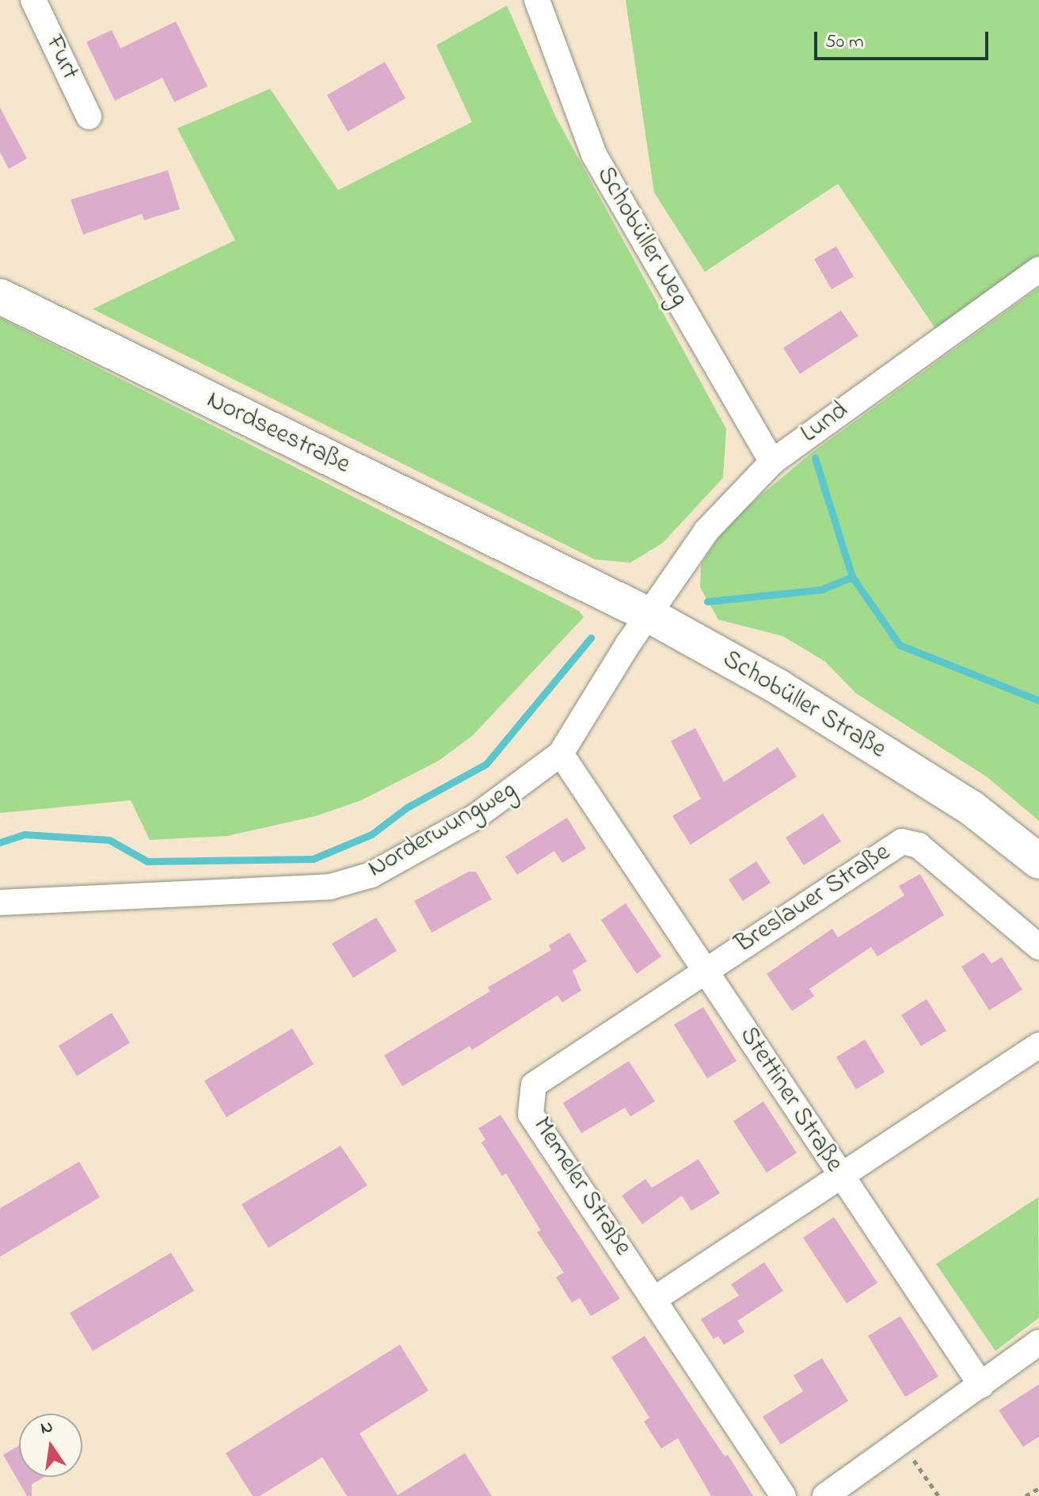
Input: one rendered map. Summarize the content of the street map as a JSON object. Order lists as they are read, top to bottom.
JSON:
{
  "streets": {
    "main road": ["Nordseestraße", "Schobüller Straße"],
    "street": [
      "Furt",
      "Schobüller Weg",
      "Lund",
      "Norderwungweg",
      "Breslauer Straße",
      "Stettiner Straße",
      "Memeler Straße"
    ]
  },
  "crossings": [
    ["Schobüller Weg", "Lund"],
    ["Lund", "Schobüller Straße"],
    ["Lund", "Norderwungweg"],
    ["Nordseestraße", "Schobüller Straße"],
    ["Schobüller Straße", "Norderwungweg"],
    ["Norderwungweg", "Stettiner Straße"],
    ["Breslauer Straße", "Stettiner Straße"],
    ["Breslauer Straße", "Memeler Straße"],
    ["Stettiner Straße", "Memeler Straße"]
  ],
  "scale_bar": "50 m",
  "north": "top"
}
